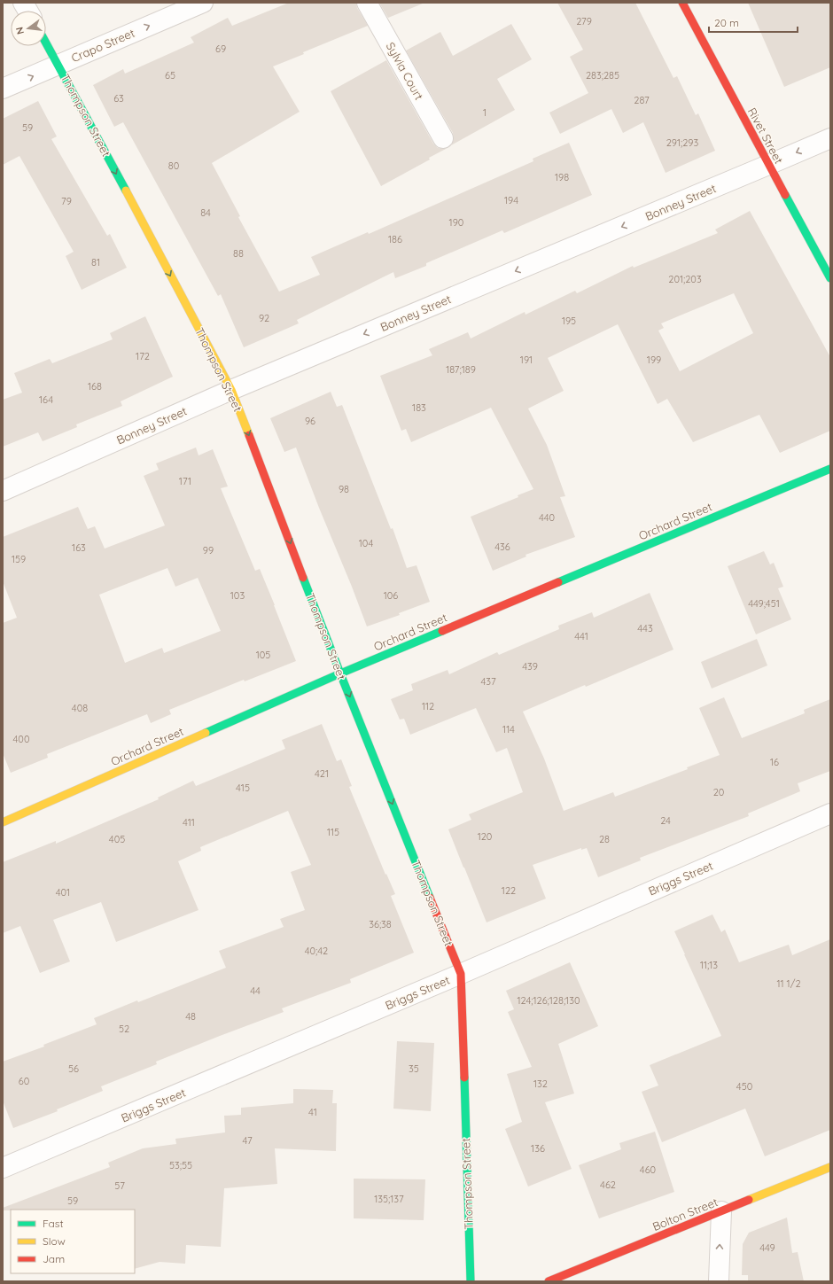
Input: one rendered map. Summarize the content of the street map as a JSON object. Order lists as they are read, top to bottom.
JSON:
{
  "streets": {
    "street": [
      "Crapo Street",
      "Sylvia Court",
      "Thompson Street",
      "Rivet Street",
      "Bonney Street",
      "Orchard Street",
      "Briggs Street",
      "Bolton Street"
    ]
  },
  "crossings": [
    ["Crapo Street", "Thompson Street"],
    ["Thompson Street", "Bonney Street"],
    ["Thompson Street", "Orchard Street"],
    ["Thompson Street", "Briggs Street"],
    ["Rivet Street", "Bonney Street"]
  ],
  "one_way": ["Crapo Street", "Thompson Street", "Bonney Street"],
  "house_numbers": [
    "279",
    "69",
    "65",
    "283;285",
    "63",
    "287",
    "1",
    "59",
    "291;293",
    "80",
    "198",
    "194",
    "79",
    "84",
    "190",
    "186",
    "88",
    "81",
    "201;203",
    "92",
    "195",
    "172",
    "191",
    "199",
    "187;189",
    "168",
    "164",
    "183",
    "96",
    "171",
    "98",
    "440",
    "104",
    "436",
    "163",
    "99",
    "159",
    "103",
    "106",
    "449;451",
    "443",
    "441",
    "105",
    "439",
    "437",
    "112",
    "408",
    "114",
    "400",
    "16",
    "421",
    "415",
    "20",
    "24",
    "411",
    "115",
    "120",
    "405",
    "28",
    "122",
    "401",
    "36;38",
    "40;42",
    "11;13",
    "11 1/2",
    "44",
    "124;126;128;130",
    "48",
    "52",
    "56",
    "35",
    "60",
    "132",
    "450",
    "41",
    "47",
    "136",
    "53;55",
    "460",
    "462",
    "57",
    "135;137",
    "59",
    "449"
  ],
  "legend": ["Fast", "Slow", "Jam"],
  "scale_bar": "20 m",
  "north": "left"
}
